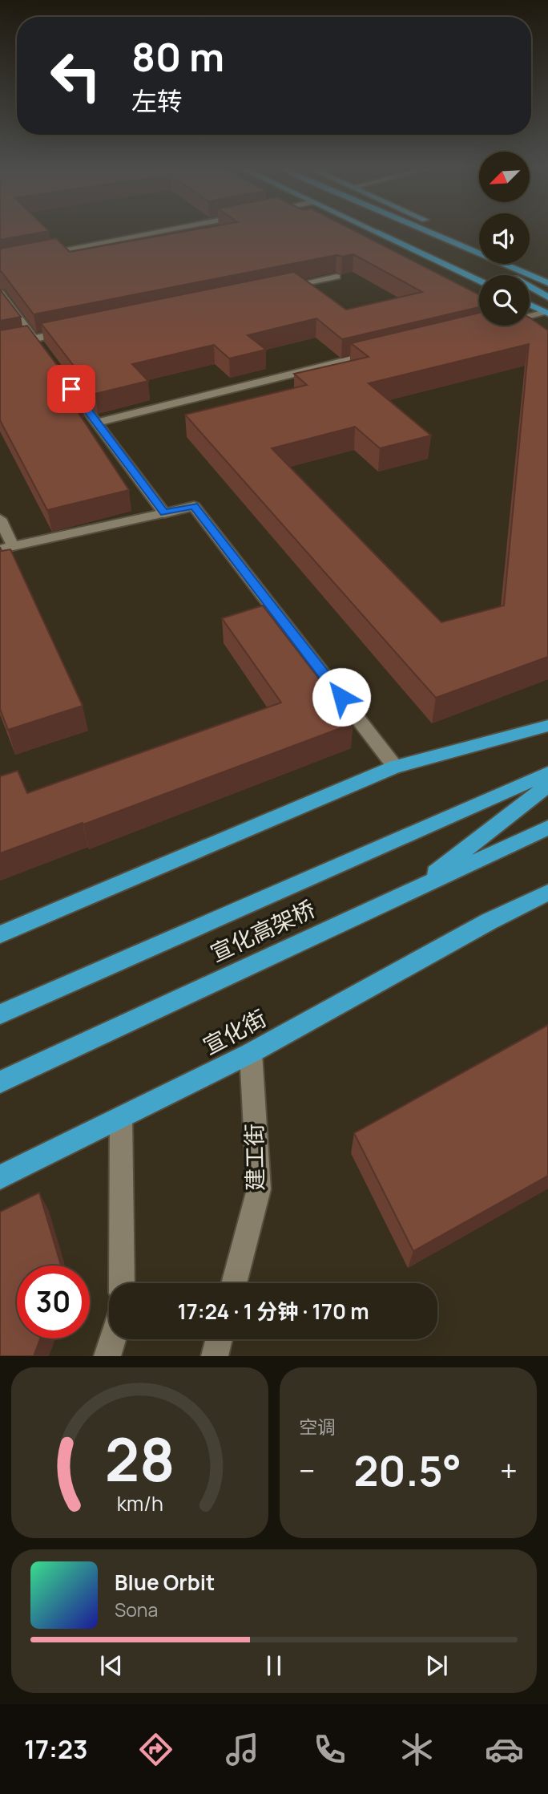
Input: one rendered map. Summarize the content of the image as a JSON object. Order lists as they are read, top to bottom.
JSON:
{
  "streets": {
    "highway": ["宣化高架桥", "宣化街"],
    "street": ["建工街"]
  },
  "crossings": [
    ["宣化街", "建工街"]
  ],
  "north": "bottom left",
  "page": {
    "turn": ["80 m", "左转"],
    "limit": "30",
    "trip": "17:24 · 1 分钟 · 170 m",
    "tile": "空调",
    "heat": ["−", "20.5°", "+"],
    "song": ["Blue Orbit", "Sona"],
    "tabs": "17:23",
    "gauge": ["28", "km/h"]
  }
}
